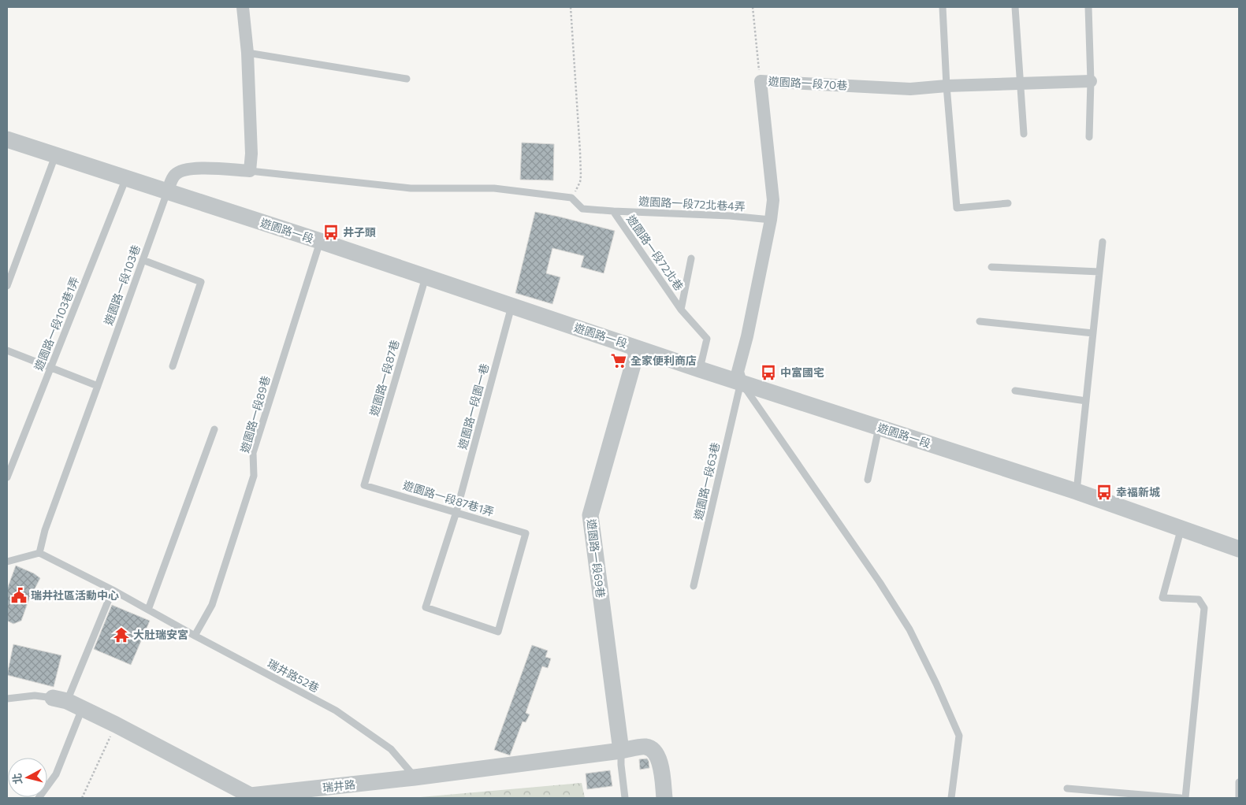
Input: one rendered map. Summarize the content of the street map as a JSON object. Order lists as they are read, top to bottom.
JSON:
{
  "streets": {
    "street": [
      "遊園路一段70巷",
      "遊園路一段",
      "遊園路一段69巷",
      "瑞井路"
    ],
    "lane": [
      "遊園路一段72北巷4弄",
      "遊園路一段72北巷",
      "遊園路一段103巷",
      "遊園路一段103巷1弄",
      "遊園路一段87巷",
      "遊園路一段園一巷",
      "遊園路一段89巷",
      "遊園路一段63巷",
      "遊園路一段87巷1弄",
      "瑞井路52巷"
    ]
  },
  "crossings": [
    ["遊園路一段70巷", "遊園路一段72北巷4弄"],
    ["遊園路一段70巷", "遊園路一段"],
    ["遊園路一段70巷", "遊園路一段63巷"],
    ["遊園路一段72北巷4弄", "遊園路一段72北巷"],
    ["遊園路一段", "遊園路一段72北巷"],
    ["遊園路一段", "遊園路一段103巷"],
    ["遊園路一段", "遊園路一段103巷1弄"],
    ["遊園路一段", "遊園路一段87巷"],
    ["遊園路一段", "遊園路一段園一巷"],
    ["遊園路一段", "遊園路一段89巷"],
    ["遊園路一段", "遊園路一段63巷"],
    ["遊園路一段", "遊園路一段69巷"],
    ["遊園路一段103巷", "瑞井路52巷"],
    ["遊園路一段87巷", "遊園路一段87巷1弄"],
    ["遊園路一段園一巷", "遊園路一段87巷1弄"],
    ["遊園路一段89巷", "瑞井路52巷"],
    ["遊園路一段69巷", "瑞井路"],
    ["瑞井路52巷", "瑞井路"]
  ],
  "places": {
    "bus stop": ["井子頭", "中富國宅", "幸福新城"],
    "supermarket": ["全家便利商店"],
    "public building": ["瑞井社區活動中心"],
    "temple": ["大肚瑞安宮"]
  },
  "north": "left"
}
